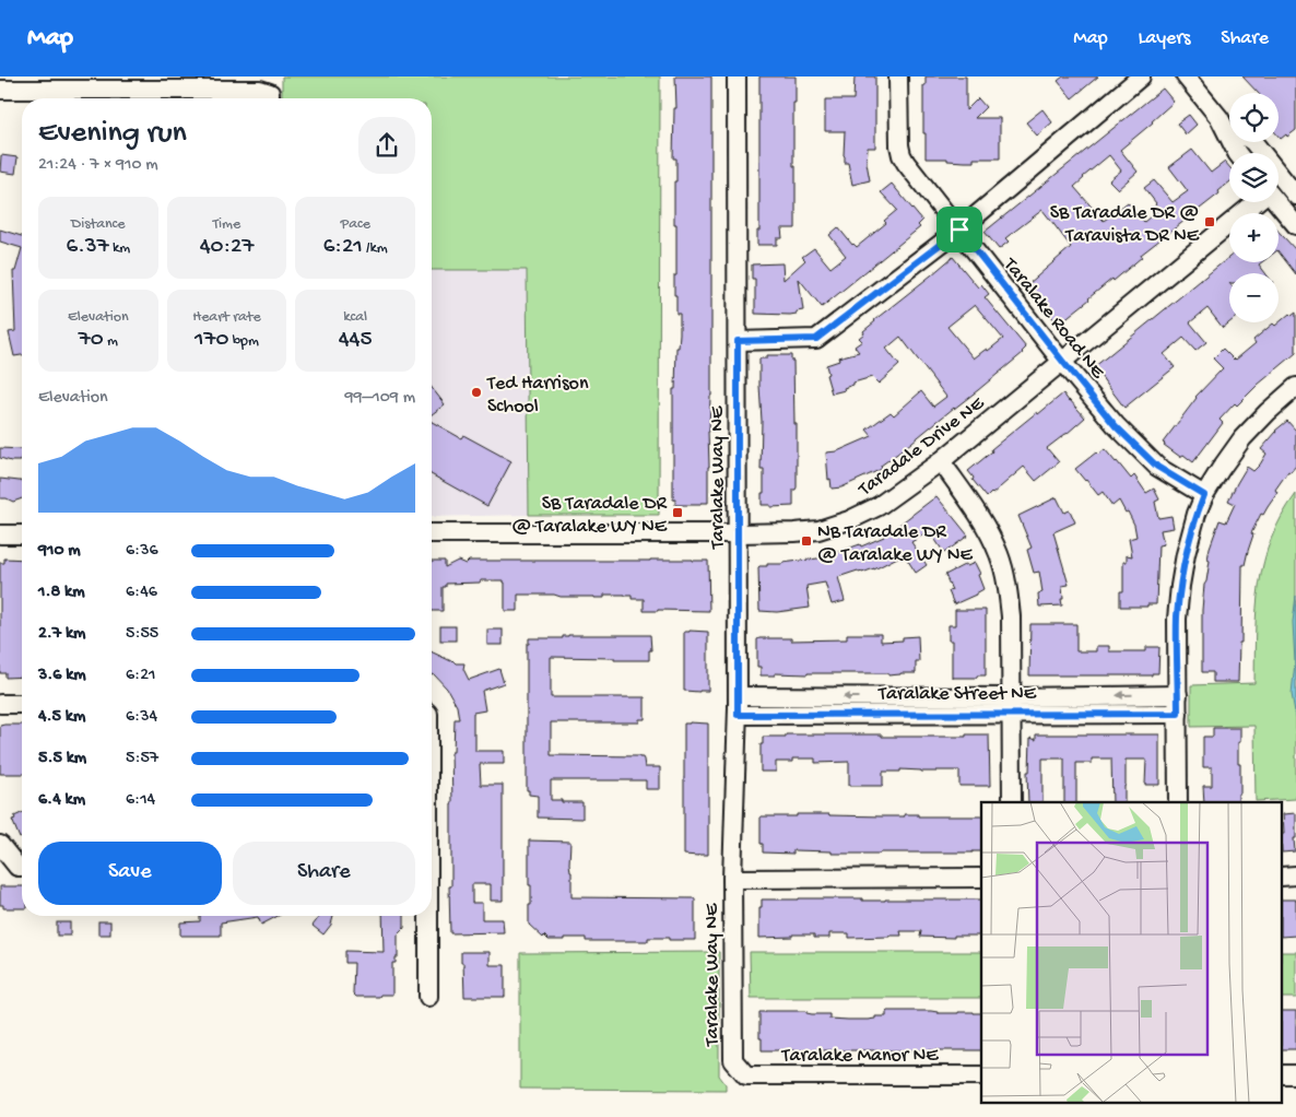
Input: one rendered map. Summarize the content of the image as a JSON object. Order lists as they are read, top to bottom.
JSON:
{
  "streets": {
    "street": [
      "Taralake Road NE",
      "Taradale Drive NE",
      "Taralake Way NE",
      "Taralake Street NE",
      "Taralake Manor NE"
    ]
  },
  "crossings": [
    ["Taralake Road NE", "Taradale Drive NE"],
    ["Taradale Drive NE", "Taralake Way NE"],
    ["Taralake Way NE", "Taralake Street NE"],
    ["Taralake Way NE", "Taralake Manor NE"]
  ],
  "places": {
    "transit": ["SB Taradale DR @ Taravista DR NE", "SB Taradale DR @ Taralake WY NE", "NB Taradale DR @ Taralake WY NE"],
    "other": ["Ted Harrison School"]
  },
  "page": {
    "header": "Map",
    "nav": ["Map", "Layers", "Share"],
    "map_buttons": ["+", "−"],
    "heading": ["Evening run", "21:24 · 7 × 910 m"],
    "stats": [
      ["Distance", "6.37 km"],
      ["Time", "40:27"],
      ["Pace", "6:21 /km"],
      ["Elevation", "70 m"],
      ["Heart rate", "170 bpm"],
      ["kcal", "445"]
    ],
    "chart": ["Elevation", "99–109 m"],
    "list": [
      {
        "name": "910 m",
        "note": "6:36"
      },
      {
        "name": "1.8 km",
        "note": "6:46"
      },
      {
        "name": "2.7 km",
        "note": "5:55"
      },
      {
        "name": "3.6 km",
        "note": "6:21"
      },
      {
        "name": "4.5 km",
        "note": "6:34"
      },
      {
        "name": "5.5 km",
        "note": "5:57"
      },
      {
        "name": "6.4 km",
        "note": "6:14"
      }
    ],
    "buttons": ["Save", "Share"]
  }
}
